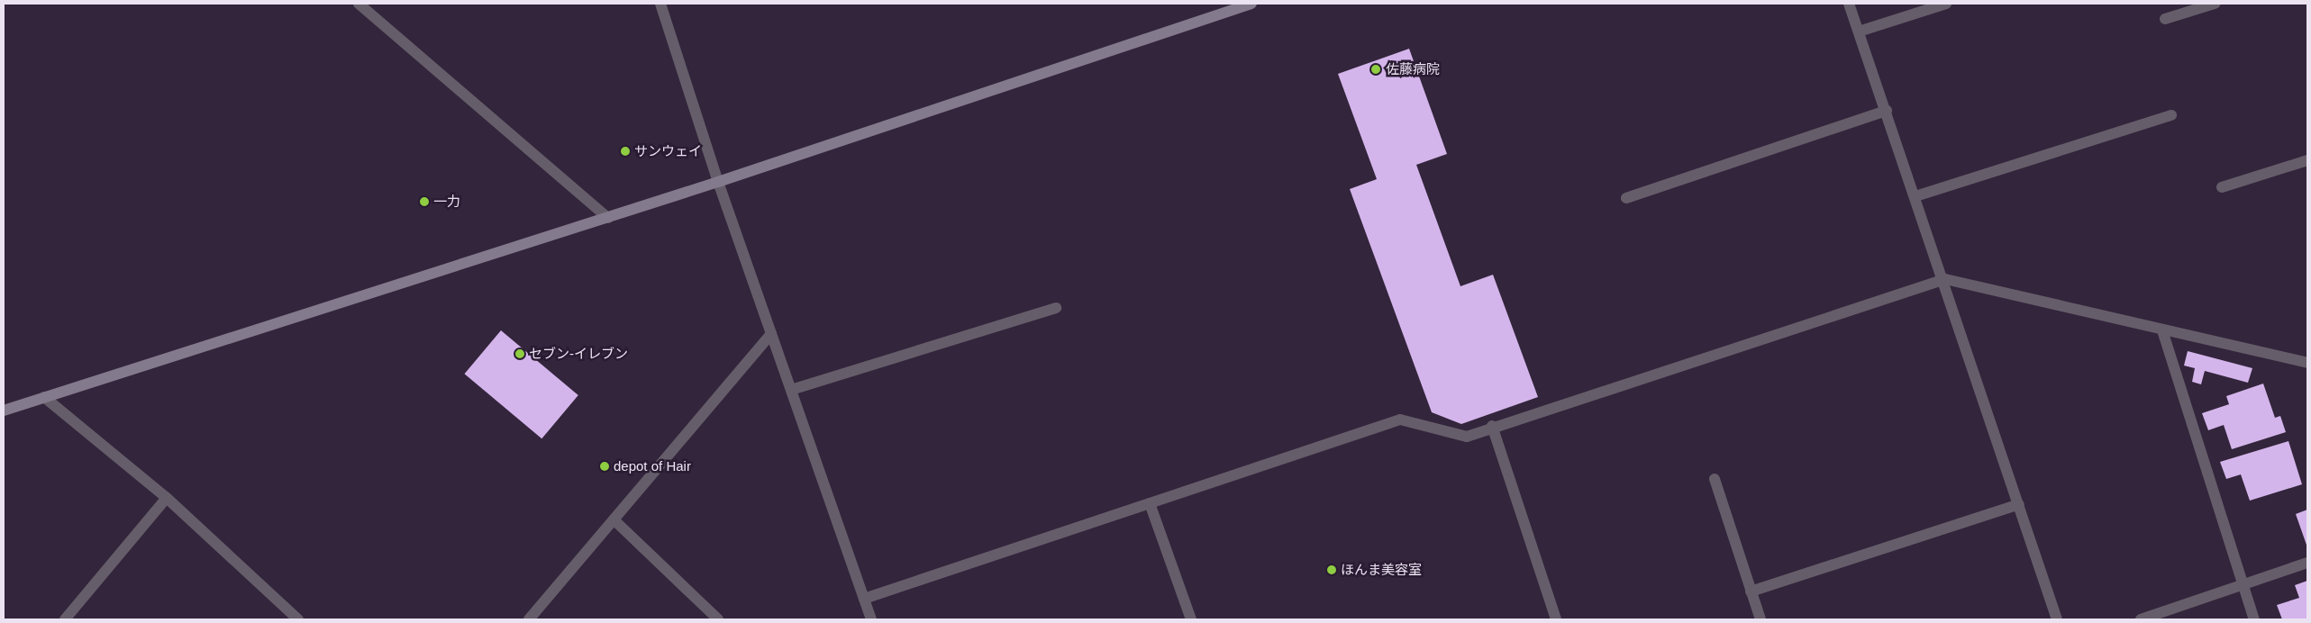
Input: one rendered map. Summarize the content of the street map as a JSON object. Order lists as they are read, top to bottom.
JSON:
{
  "places": [
    "佐藤病院",
    "サンウェイ",
    "一力",
    "セブン-イレブン",
    "depot of Hair",
    "ほんま美容室"
  ]
}
